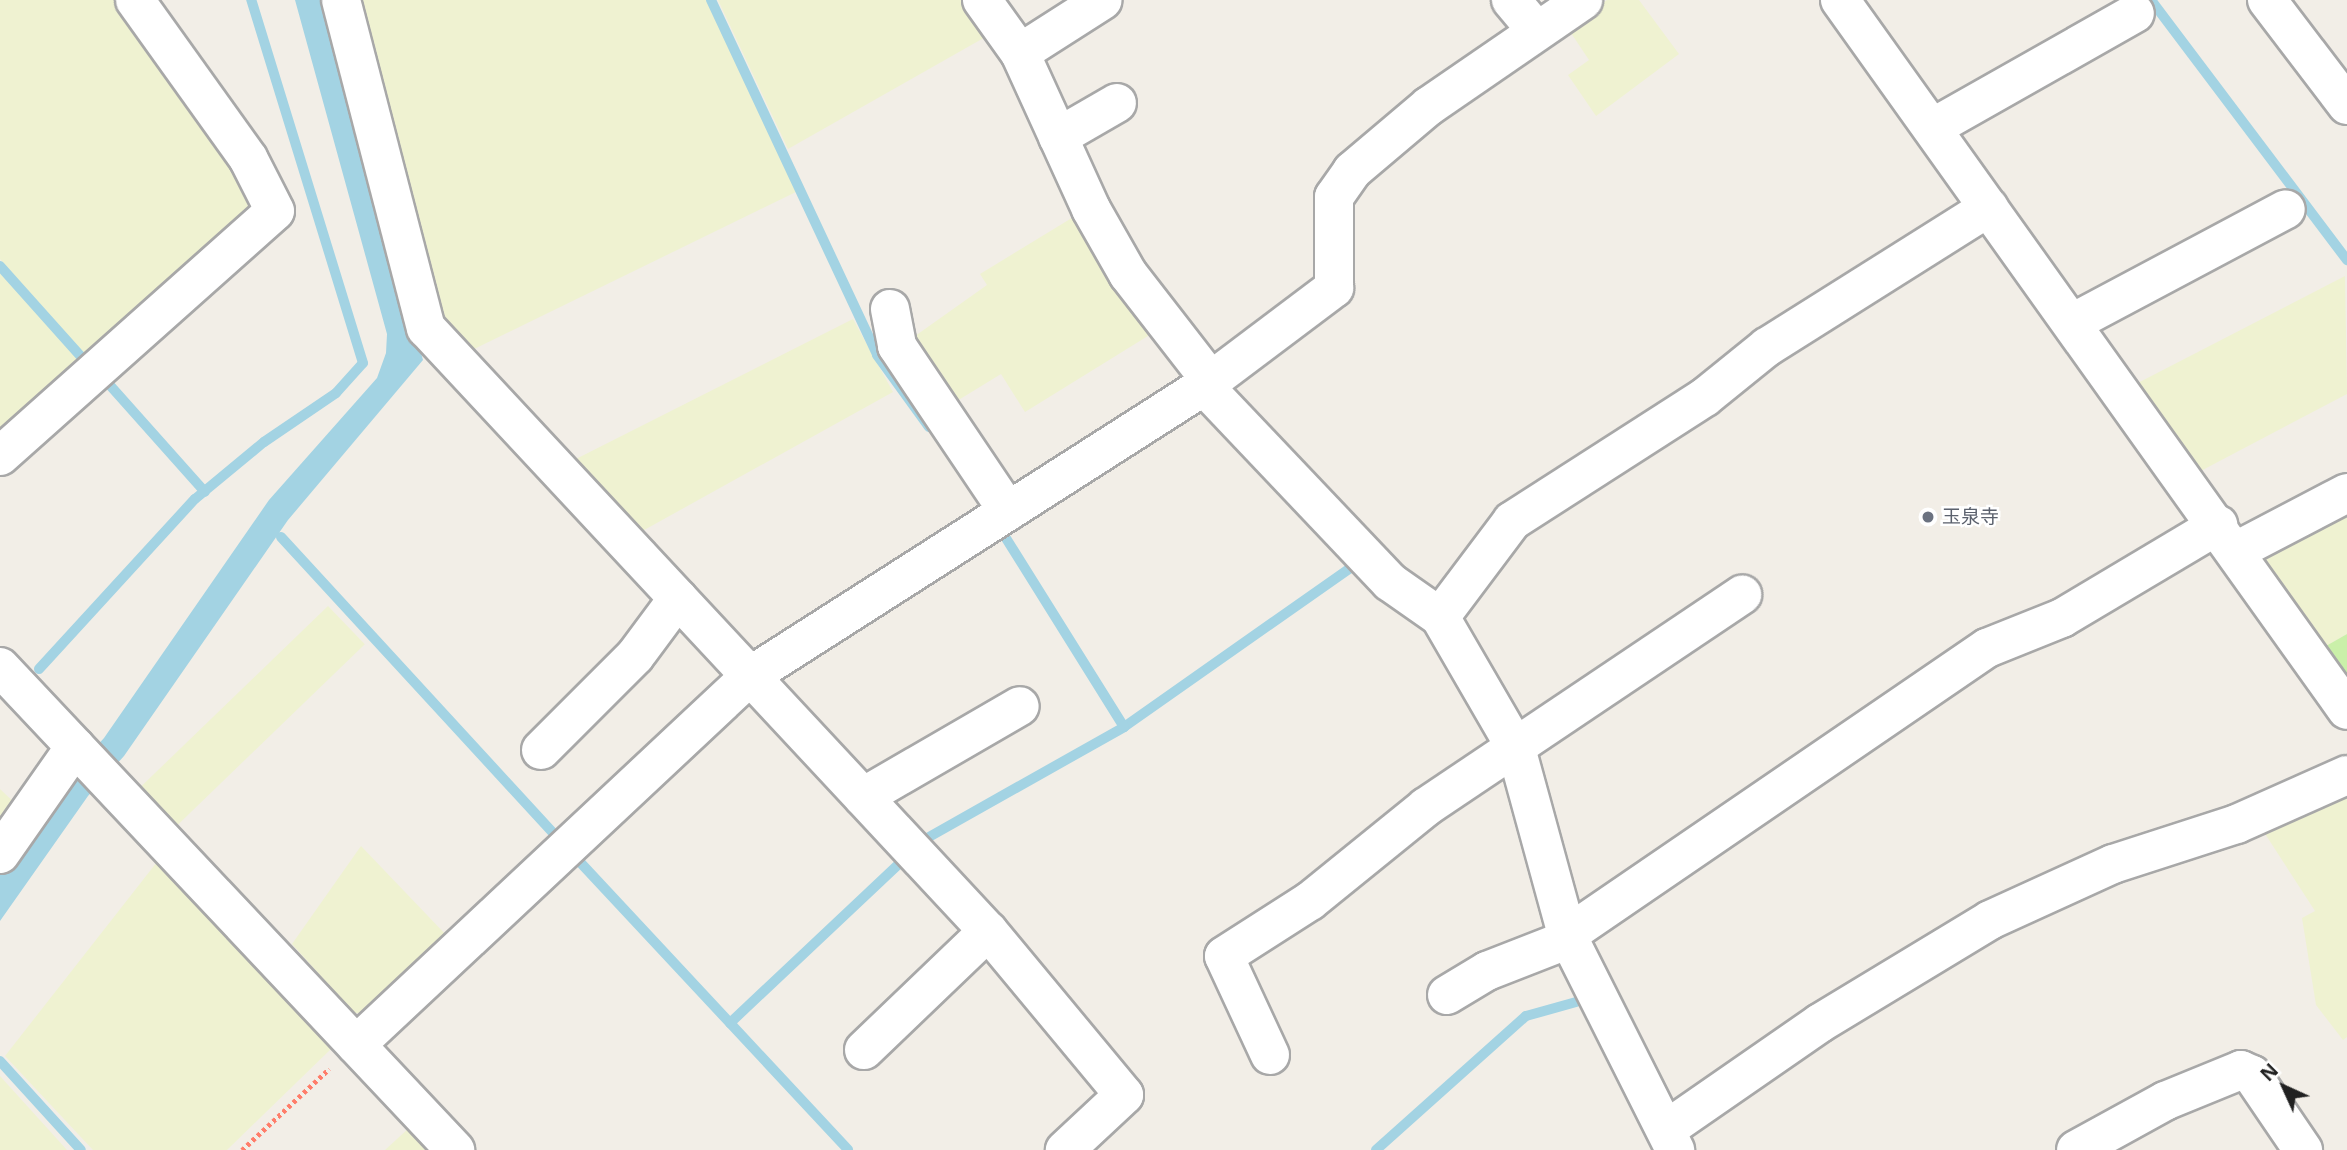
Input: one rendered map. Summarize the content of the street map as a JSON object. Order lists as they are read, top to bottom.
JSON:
{
  "places": ["玉泉寺"],
  "north": "top left"
}
